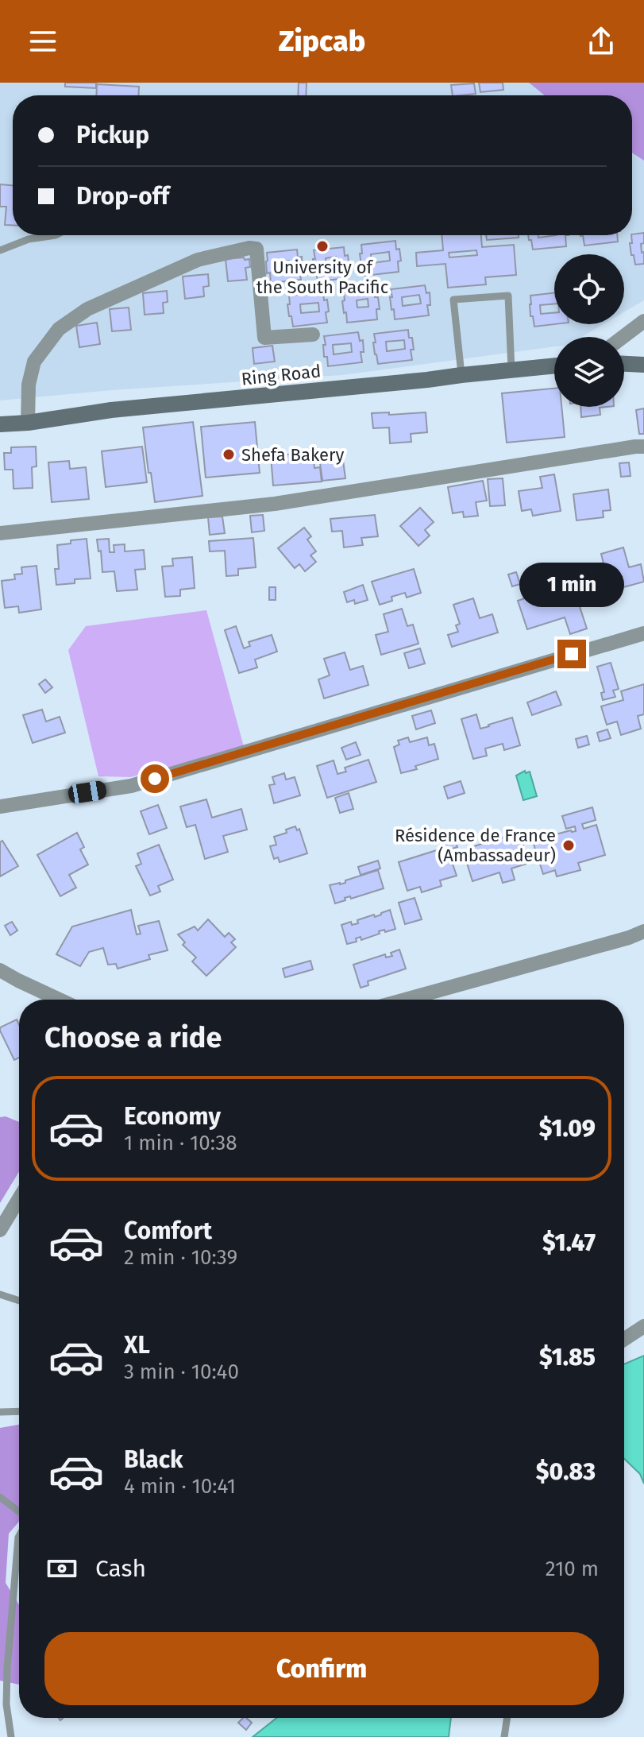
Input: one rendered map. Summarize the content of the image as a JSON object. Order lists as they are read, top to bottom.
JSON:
{
  "streets": {
    "main road": ["Ring Road"]
  },
  "places": ["University of the South Pacific", "Shefa Bakery", "Résidence de France (Ambassadeur)"],
  "page": {
    "header": "Zipcab",
    "banner": ["Pickup", "Drop-off"],
    "bubble": "1 min",
    "heading": "Choose a ride",
    "list": [
      {
        "name": "Economy",
        "note": "1 min · 10:38",
        "value": "$1.09"
      },
      {
        "name": "Comfort",
        "note": "2 min · 10:39",
        "value": "$1.47"
      },
      {
        "name": "XL",
        "note": "3 min · 10:40",
        "value": "$1.85"
      },
      {
        "name": "Black",
        "note": "4 min · 10:41",
        "value": "$0.83"
      }
    ],
    "pay": ["Cash", "210 m"],
    "buttons": "Confirm"
  }
}
